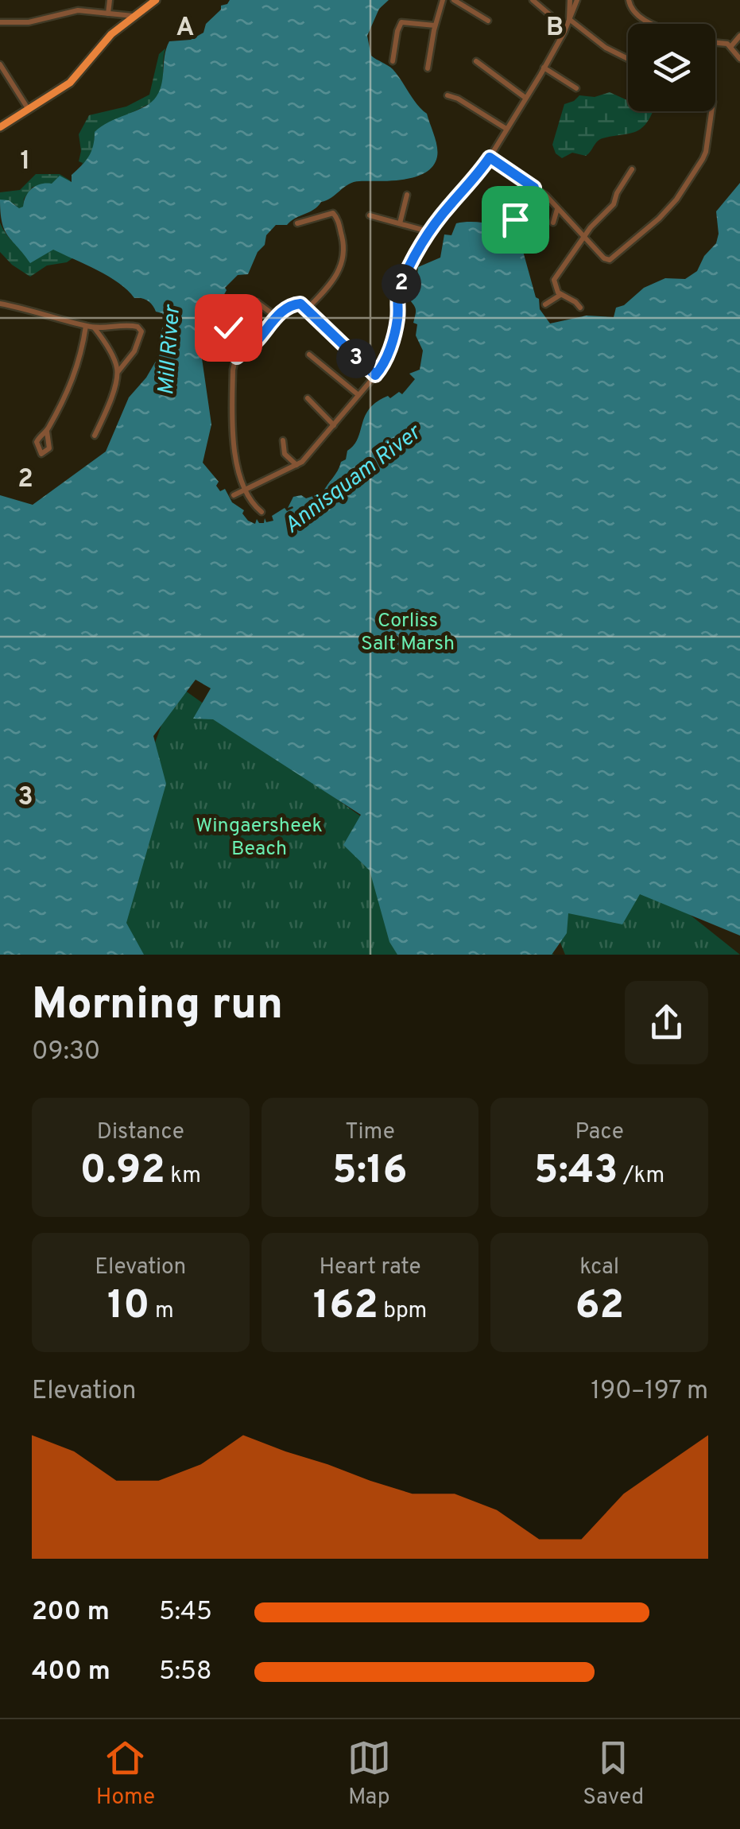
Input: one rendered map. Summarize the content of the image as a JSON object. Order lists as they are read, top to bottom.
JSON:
{
  "water": ["Mill River", "Annisquam River"],
  "parks": ["Corliss Salt Marsh", "Wingaersheek Beach"],
  "page": {
    "pins": ["2", "3"],
    "heading": ["Morning run", "09:30"],
    "stats": [
      ["Distance", "0.92 km"],
      ["Time", "5:16"],
      ["Pace", "5:43 /km"],
      ["Elevation", "10 m"],
      ["Heart rate", "162 bpm"],
      ["kcal", "62"]
    ],
    "chart": ["Elevation", "190–197 m"],
    "list": [
      {
        "name": "200 m",
        "note": "5:45"
      },
      {
        "name": "400 m",
        "note": "5:58"
      }
    ],
    "tabs": ["Home", "Map", "Saved"]
  },
  "grid": {
    "columns": ["A", "B"],
    "rows": ["1", "2", "3"]
  }
}
